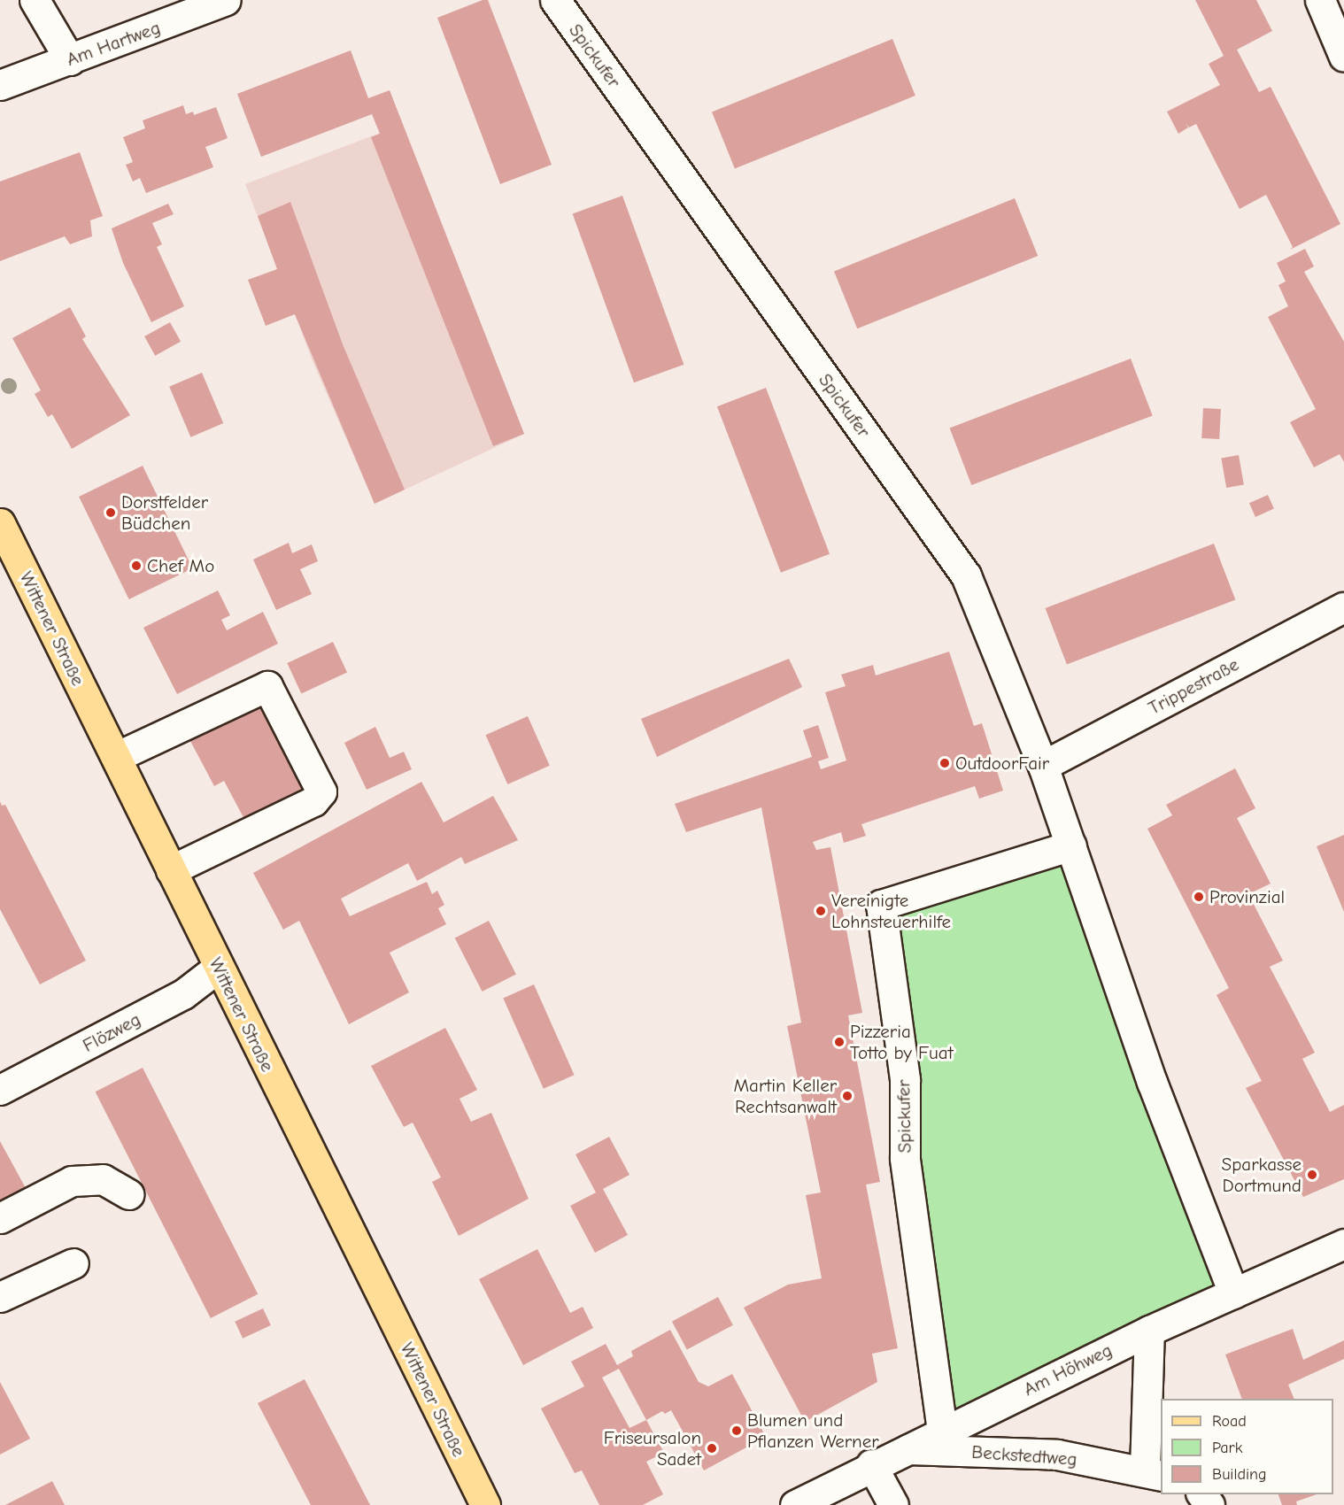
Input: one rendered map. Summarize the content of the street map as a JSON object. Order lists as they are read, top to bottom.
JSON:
{
  "streets": {
    "main road": ["Wittener Straße"],
    "street": [
      "Am Hartweg",
      "Spickufer",
      "Trippestraße",
      "Flözweg",
      "Am Höhweg",
      "Beckstedtweg"
    ]
  },
  "crossings": [
    ["Spickufer", "Trippestraße"],
    ["Spickufer", "Am Höhweg"],
    ["Wittener Straße", "Flözweg"],
    ["Am Höhweg", "Beckstedtweg"]
  ],
  "places": [
    "Dorstfelder Büdchen",
    "Chef Mo",
    "OutdoorFair",
    "Provinzial",
    "Vereinigte Lohnsteuerhilfe",
    "Pizzeria Totto by Fuat",
    "Martin Keller Rechtsanwalt",
    "Sparkasse Dortmund",
    "Blumen und Pflanzen Werner",
    "Friseursalon Sadet"
  ],
  "legend": ["Road", "Park", "Building"]
}
